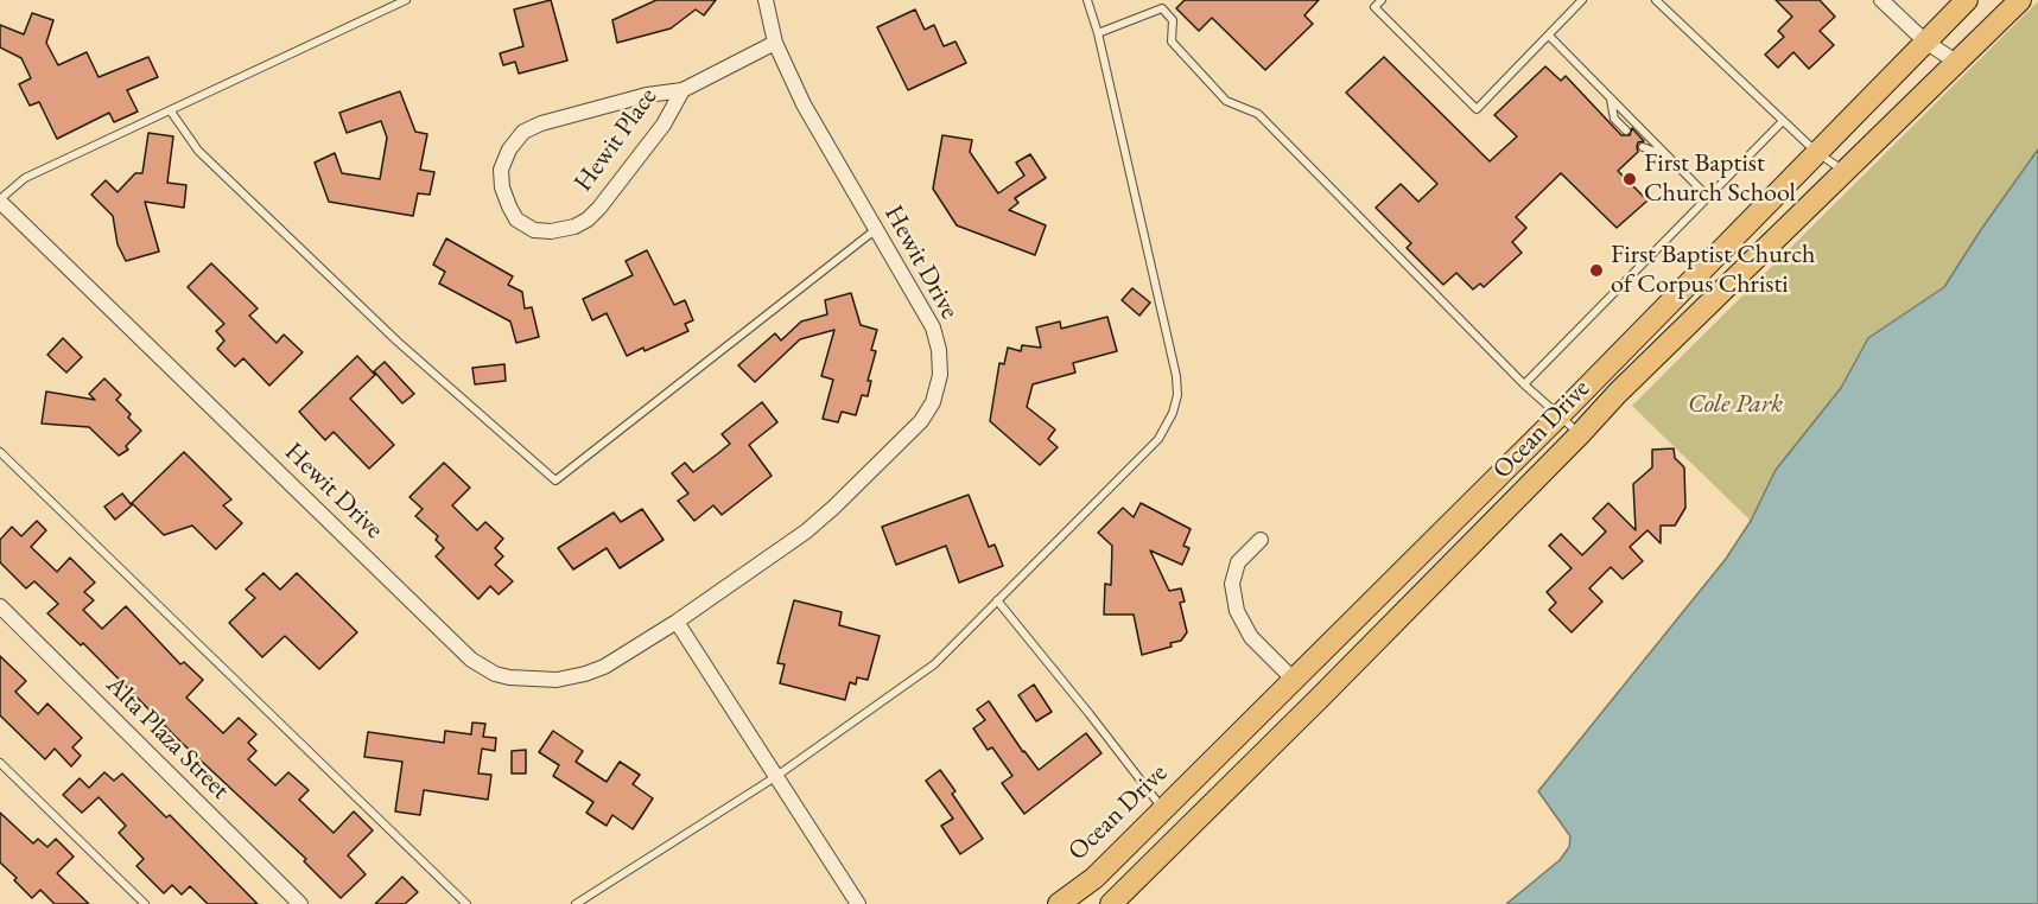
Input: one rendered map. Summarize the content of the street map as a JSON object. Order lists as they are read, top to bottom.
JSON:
{
  "streets": {
    "main road": ["Ocean Drive"],
    "street": ["Hewit Place", "Hewit Drive", "Alta Plaza Street"]
  },
  "crossings": [
    ["Hewit Place", "Hewit Drive"]
  ],
  "parks": ["Cole Park"],
  "places": ["First Baptist Church School", "First Baptist Church of Corpus Christi"]
}
